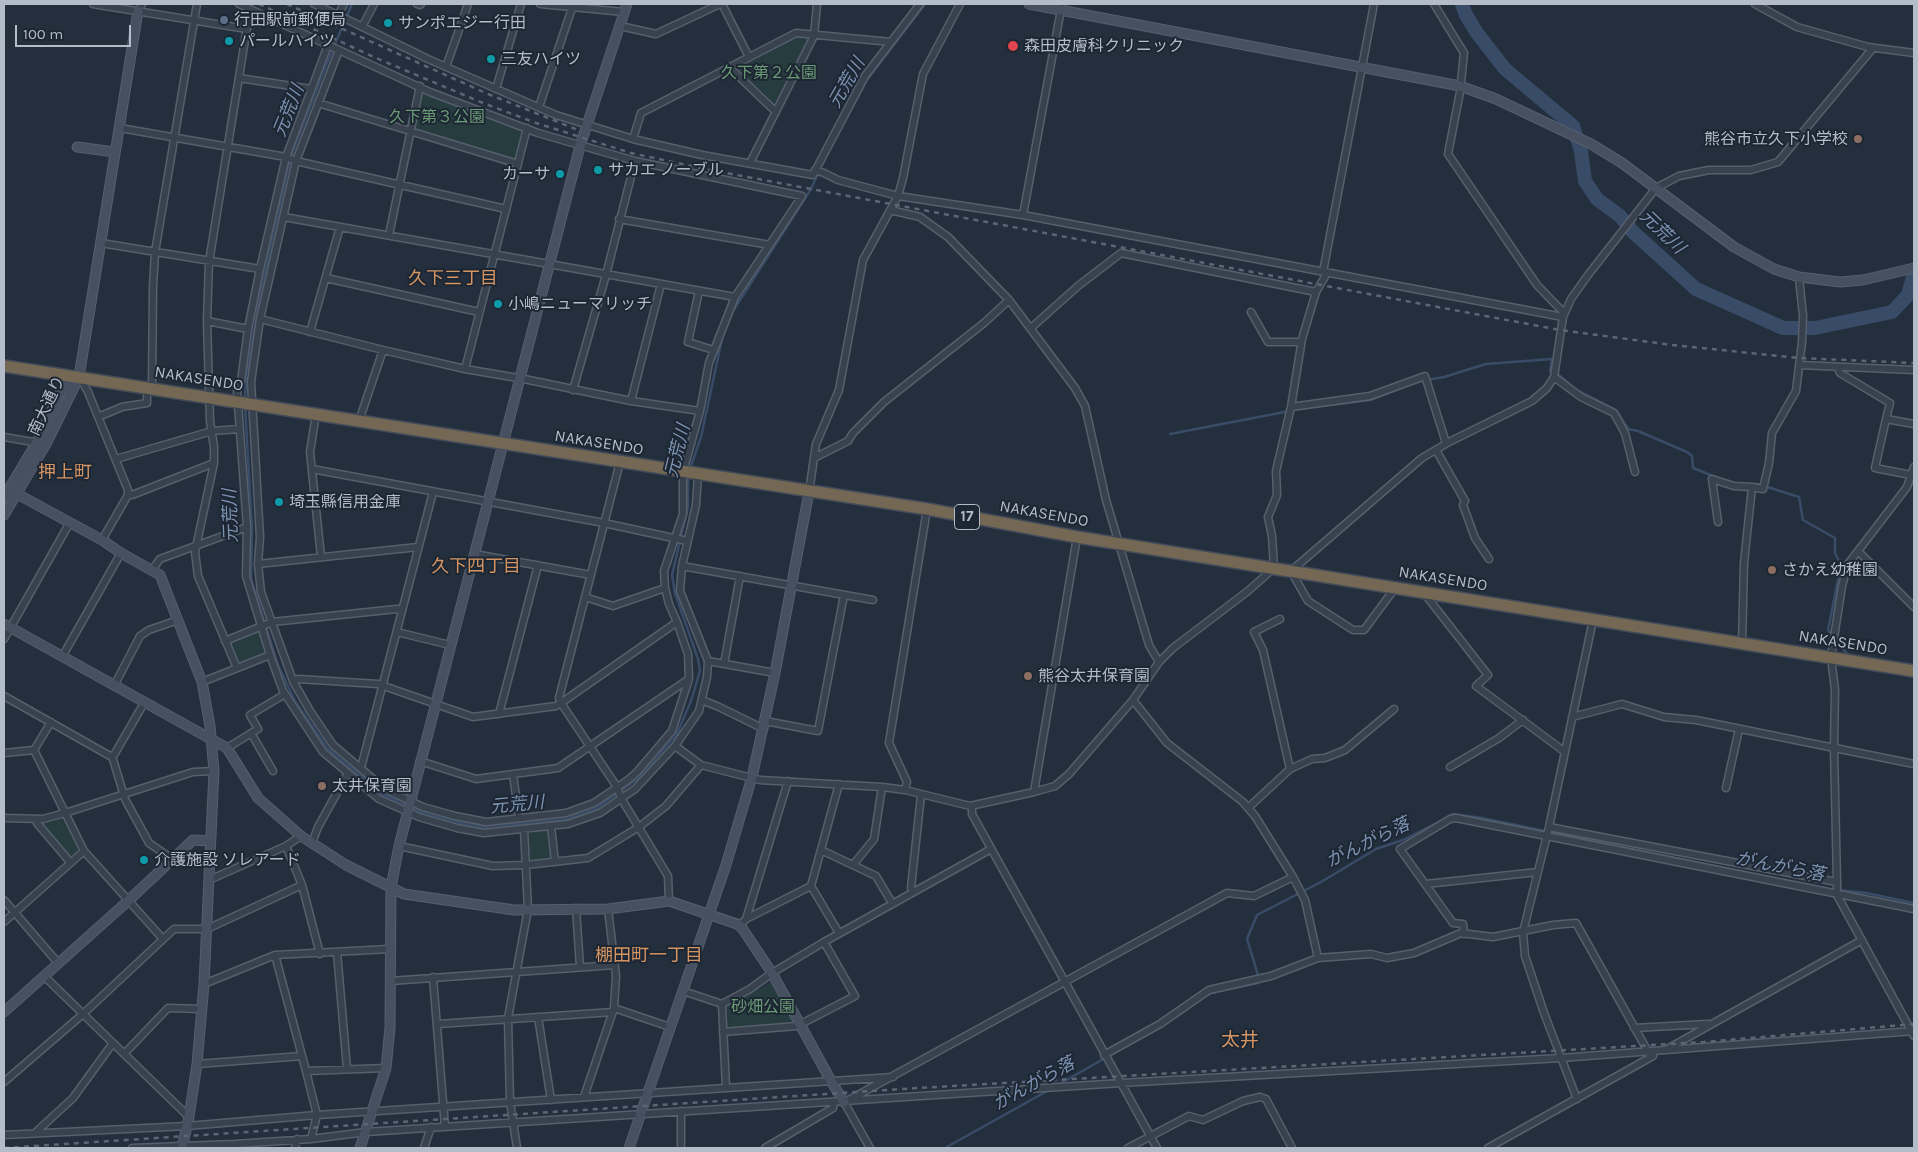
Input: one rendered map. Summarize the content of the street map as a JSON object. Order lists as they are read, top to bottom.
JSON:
{
  "streets": {
    "highway": ["NAKASENDO", "17"],
    "street": ["南大通り"]
  },
  "crossings": [
    ["NAKASENDO", "南大通り"]
  ],
  "districts": [
    "久下三丁目",
    "押上町",
    "久下四丁目",
    "棚田町一丁目",
    "太井"
  ],
  "water": ["元荒川", "がんがら落"],
  "parks": ["久下第２公園", "久下第３公園", "砂畑公園"],
  "places": [
    "行田駅前郵便局",
    "サンポエジー行田",
    "パールハイツ",
    "森田皮膚科クリニック",
    "三友ハイツ",
    "熊谷市立久下小学校",
    "サカエ ノーブル",
    "カーサ",
    "小嶋ニューマリッチ",
    "埼玉縣信用金庫",
    "さかえ幼稚園",
    "熊谷太井保育園",
    "太井保育園",
    "介護施設 ソレアード"
  ],
  "scale_bar": "100 m"
}
